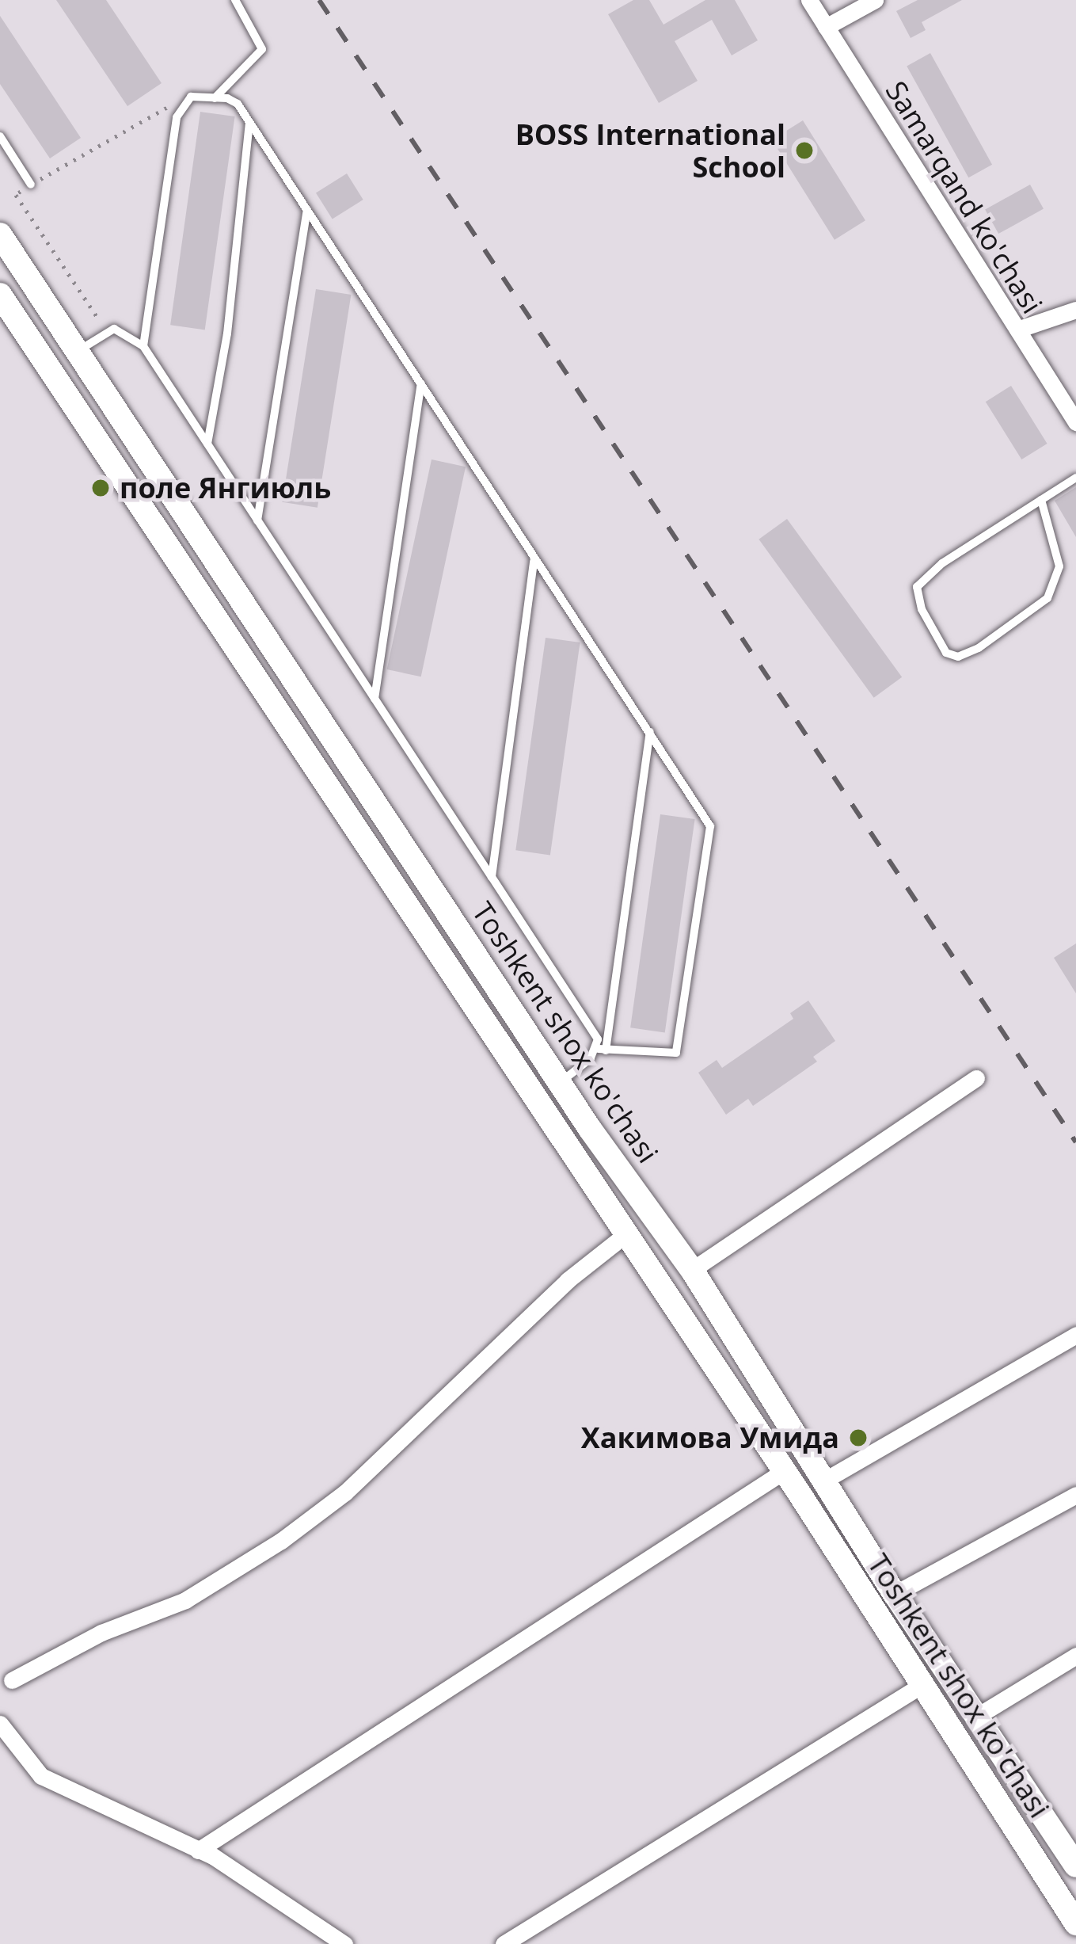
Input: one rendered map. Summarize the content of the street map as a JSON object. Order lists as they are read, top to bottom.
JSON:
{
  "streets": {
    "main road": ["Toshkent shox ko'chasi"],
    "street": ["Samarqand ko'chasi"]
  },
  "places": ["BOSS International School", "поле Янгиюль", "Хакимова Умида"]
}
